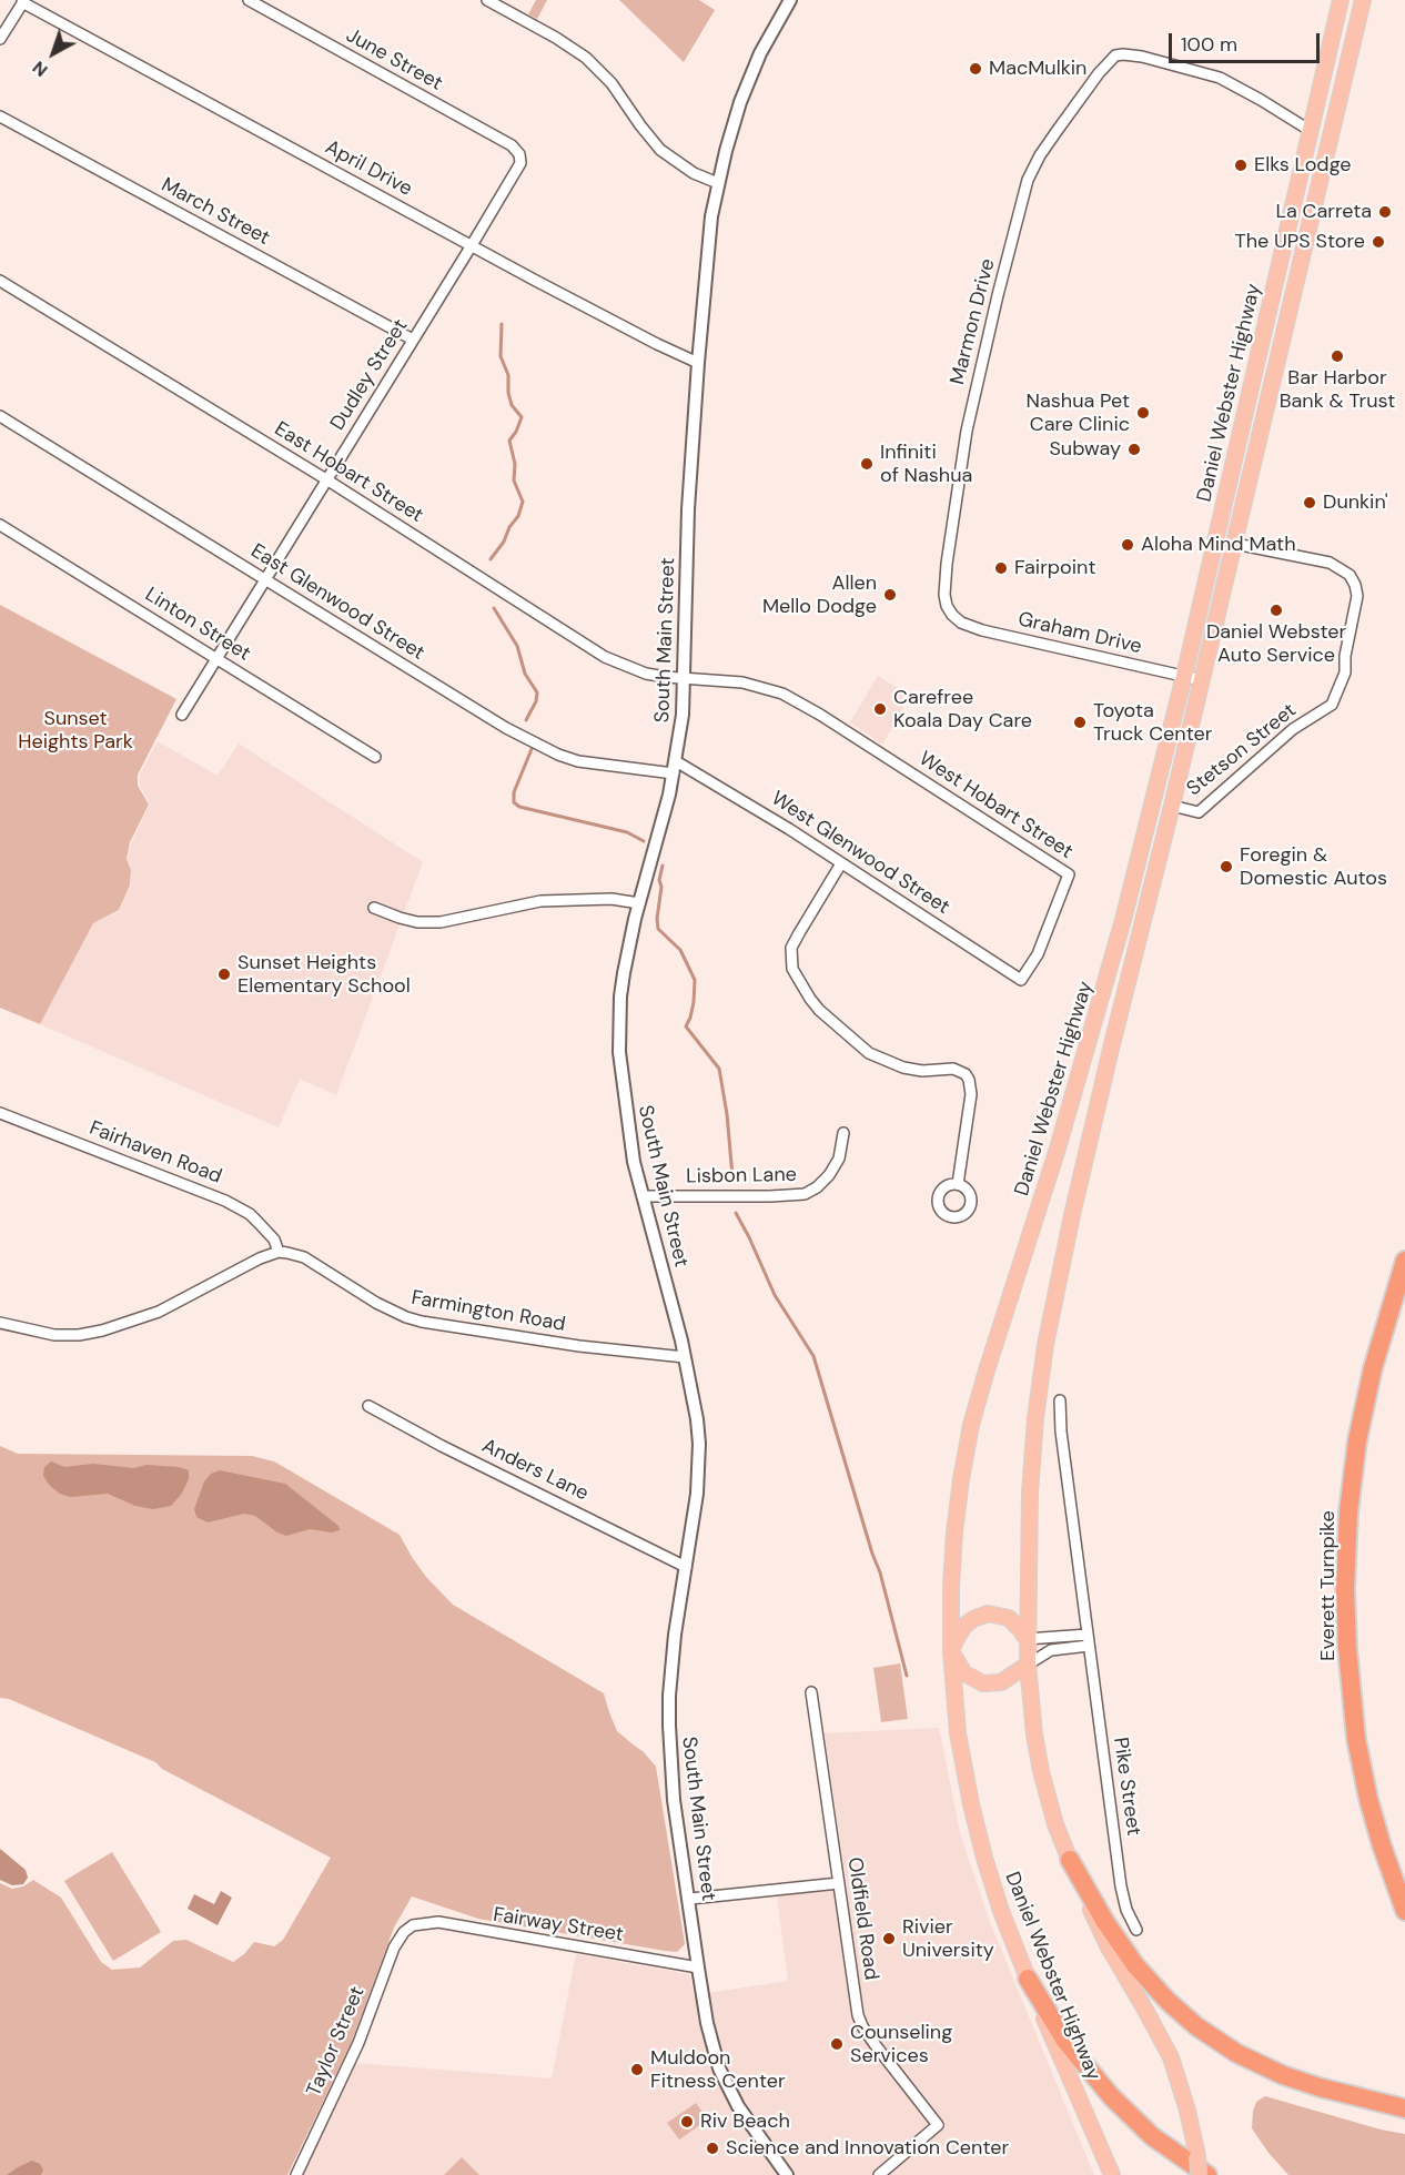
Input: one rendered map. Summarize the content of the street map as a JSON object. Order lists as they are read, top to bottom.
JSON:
{
  "streets": {
    "highway": ["Everett Turnpike"],
    "main road": ["Daniel Webster Highway"],
    "street": [
      "June Street",
      "April Drive",
      "March Street",
      "Marmon Drive",
      "Dudley Street",
      "East Hobart Street",
      "East Glenwood Street",
      "Linton Street",
      "Graham Drive",
      "South Main Street",
      "Stetson Street",
      "West Hobart Street",
      "West Glenwood Street",
      "Fairhaven Road",
      "Lisbon Lane",
      "Farmington Road",
      "Anders Lane",
      "Pike Street",
      "Oldfield Road",
      "Fairway Street",
      "Taylor Street"
    ]
  },
  "crossings": [
    ["June Street", "Dudley Street"],
    ["April Drive", "Dudley Street"],
    ["April Drive", "South Main Street"],
    ["March Street", "Dudley Street"],
    ["Marmon Drive", "Daniel Webster Highway"],
    ["Marmon Drive", "Graham Drive"],
    ["Dudley Street", "East Hobart Street"],
    ["Dudley Street", "East Glenwood Street"],
    ["Dudley Street", "Linton Street"],
    ["Daniel Webster Highway", "Graham Drive"],
    ["Daniel Webster Highway", "Stetson Street"],
    ["East Hobart Street", "South Main Street"],
    ["East Hobart Street", "West Hobart Street"],
    ["East Glenwood Street", "South Main Street"],
    ["East Glenwood Street", "West Glenwood Street"],
    ["South Main Street", "West Hobart Street"],
    ["South Main Street", "West Glenwood Street"],
    ["South Main Street", "Lisbon Lane"],
    ["South Main Street", "Farmington Road"],
    ["South Main Street", "Anders Lane"],
    ["South Main Street", "Fairway Street"],
    ["West Hobart Street", "West Glenwood Street"],
    ["Fairhaven Road", "Farmington Road"],
    ["Fairway Street", "Taylor Street"]
  ],
  "parks": ["Sunset Heights Park"],
  "places": [
    "MacMulkin",
    "Elks Lodge",
    "La Carreta",
    "The UPS Store",
    "Bar Harbor Bank & Trust",
    "Nashua Pet Care Clinic",
    "Subway",
    "Infiniti of Nashua",
    "Dunkin'",
    "Aloha Mind Math",
    "Fairpoint",
    "Allen Mello Dodge",
    "Daniel Webster Auto Service",
    "Carefree Koala Day Care",
    "Toyota Truck Center",
    "Foregin & Domestic Autos",
    "Sunset Heights Elementary School",
    "Rivier University",
    "Counseling Services",
    "Muldoon Fitness Center",
    "Riv Beach",
    "Science and Innovation Center"
  ],
  "scale_bar": "100 m",
  "north": "bottom left"
}
